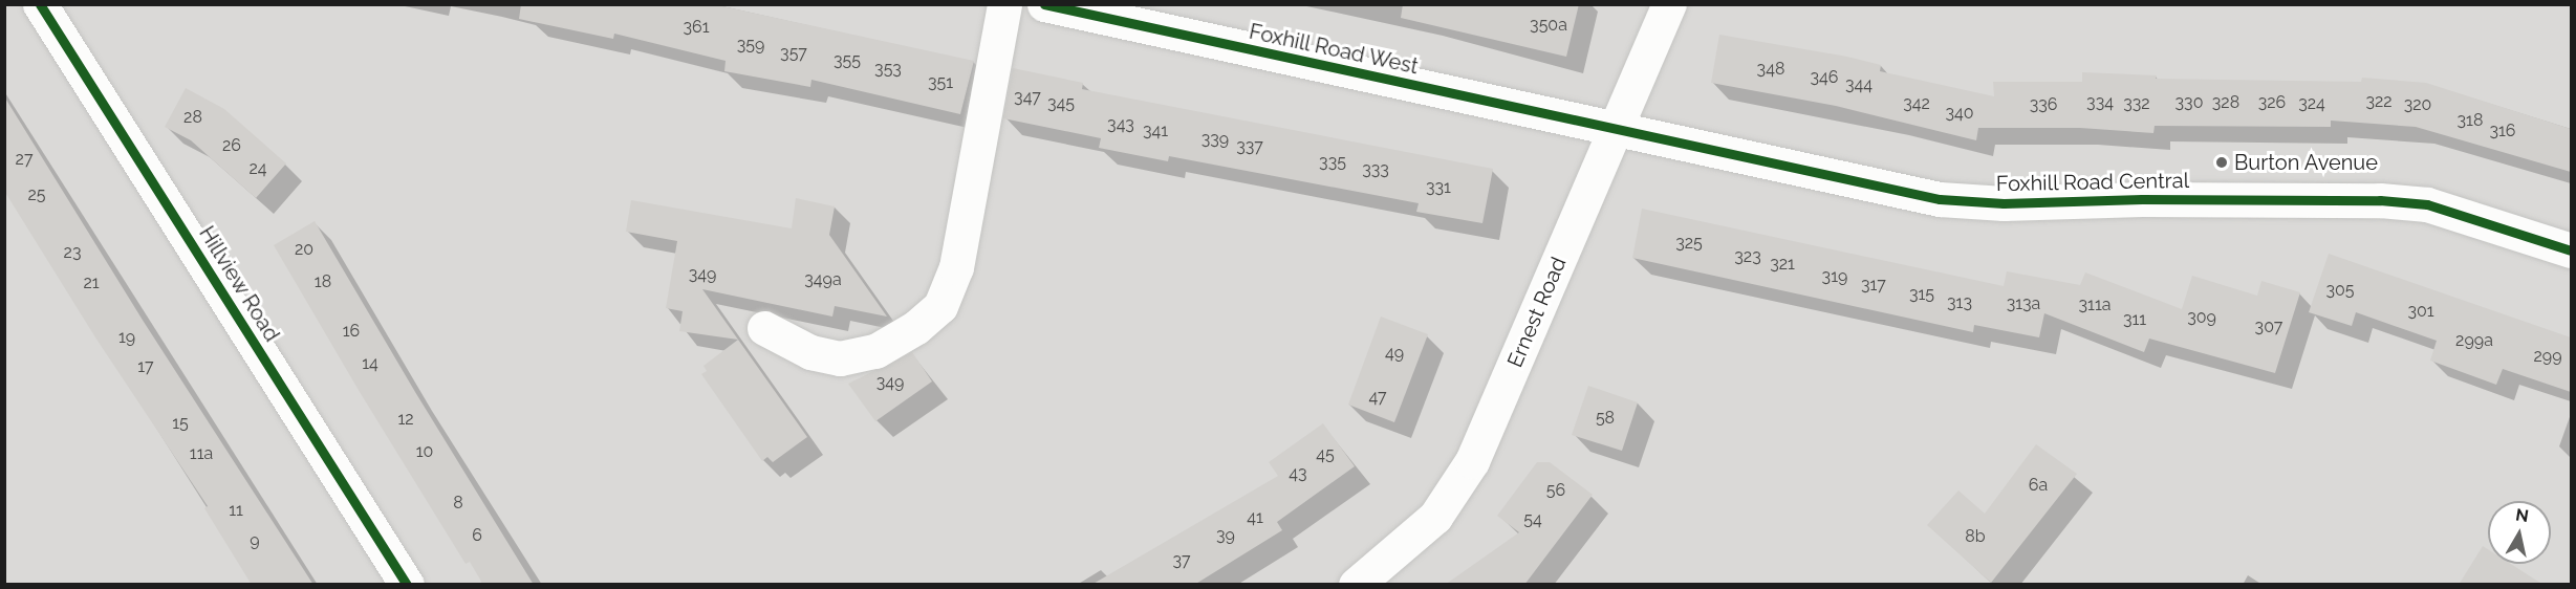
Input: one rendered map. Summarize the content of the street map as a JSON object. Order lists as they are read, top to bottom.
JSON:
{
  "streets": {
    "street": [
      "Foxhill Road West",
      "Foxhill Road Central",
      "Hillview Road",
      "Ernest Road"
    ]
  },
  "crossings": [
    ["Foxhill Road West", "Foxhill Road Central"],
    ["Foxhill Road West", "Ernest Road"],
    ["Foxhill Road Central", "Ernest Road"]
  ],
  "places": ["Burton Avenue"],
  "house_numbers": [
    "350a",
    "361",
    "359",
    "357",
    "355",
    "353",
    "348",
    "346",
    "351",
    "344",
    "347",
    "322",
    "334",
    "330",
    "328",
    "326",
    "345",
    "342",
    "332",
    "324",
    "336",
    "320",
    "340",
    "28",
    "318",
    "343",
    "341",
    "316",
    "339",
    "26",
    "337",
    "27",
    "335",
    "24",
    "333",
    "331",
    "25",
    "325",
    "20",
    "23",
    "323",
    "321",
    "349",
    "319",
    "349a",
    "18",
    "21",
    "317",
    "305",
    "315",
    "313",
    "313a",
    "311a",
    "301",
    "309",
    "311",
    "307",
    "16",
    "19",
    "299a",
    "49",
    "299",
    "14",
    "17",
    "349",
    "47",
    "58",
    "12",
    "15",
    "10",
    "11a",
    "45",
    "43",
    "6a",
    "56",
    "8",
    "11",
    "41",
    "54",
    "6",
    "39",
    "8b",
    "9",
    "37"
  ],
  "north": "top"
}
